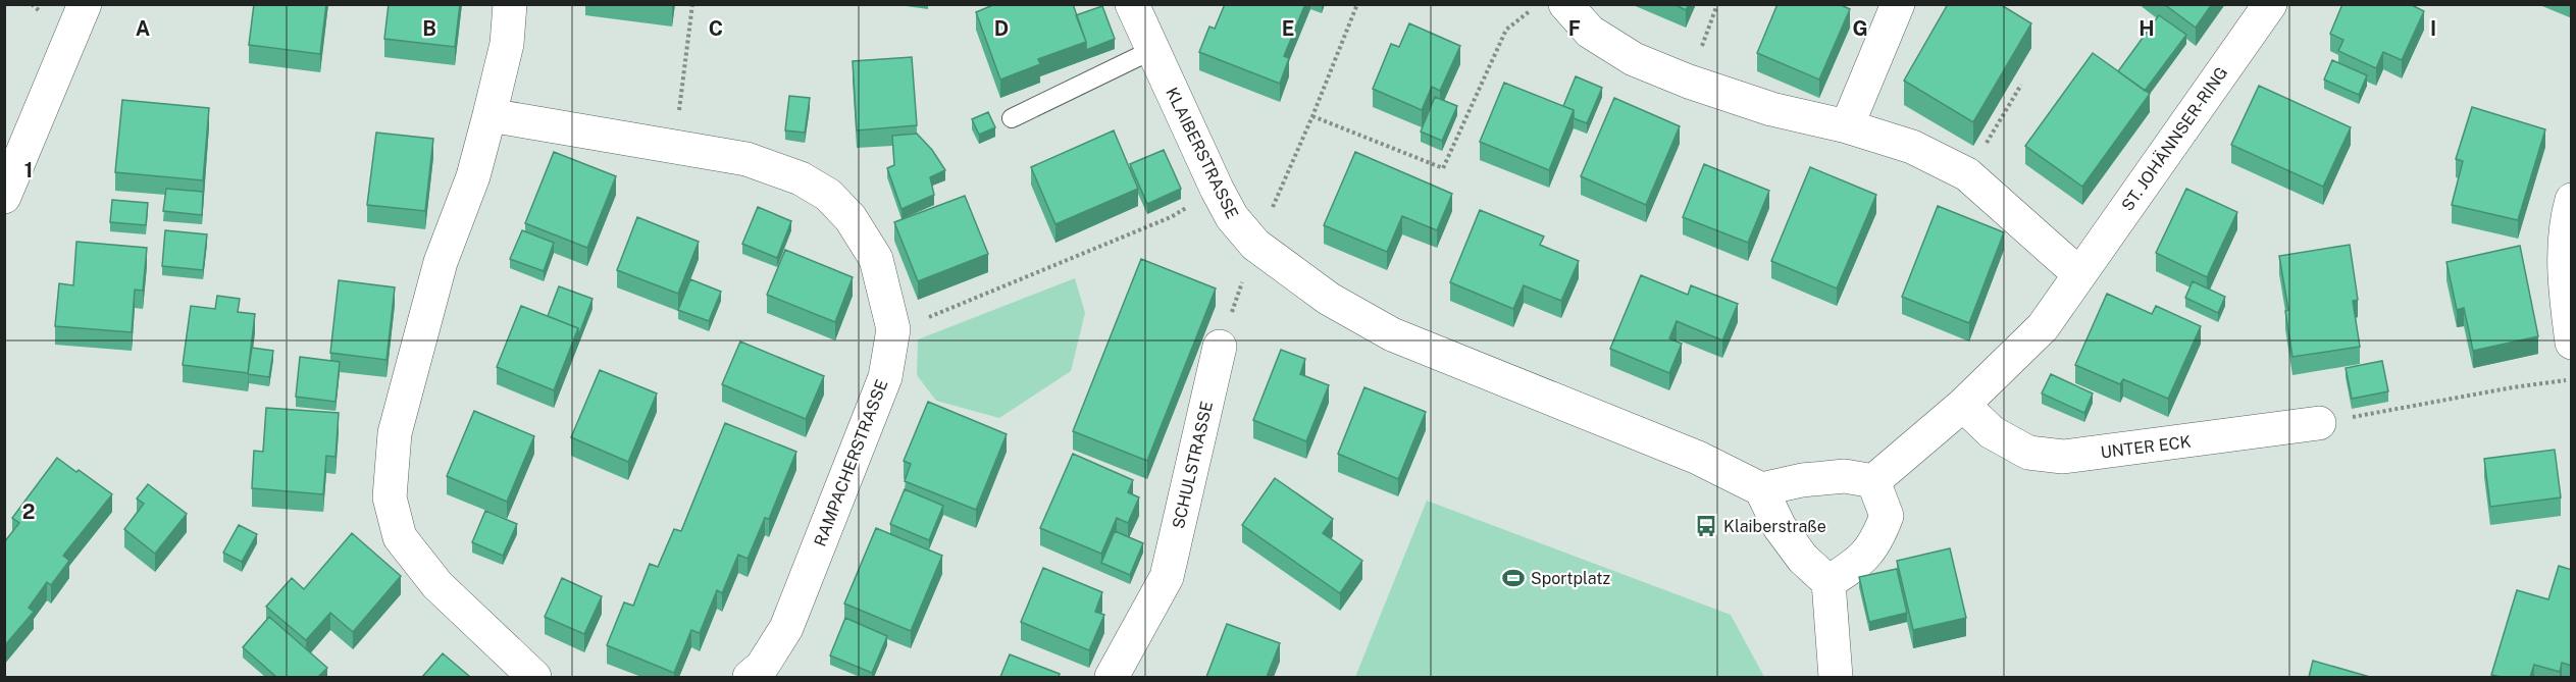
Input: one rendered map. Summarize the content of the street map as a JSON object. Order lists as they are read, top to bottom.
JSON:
{
  "streets": {
    "street": [
      "ST. JOHÄNNSER-RING",
      "KLAIBERSTRASSE",
      "UNTER ECK",
      "RAMPACHERSTRASSE",
      "SCHULSTRASSE"
    ]
  },
  "crossings": [
    ["ST. JOHÄNNSER-RING", "UNTER ECK"]
  ],
  "places": {
    "bus stop": ["Klaiberstraße"],
    "sports": ["Sportplatz"]
  },
  "grid": {
    "columns": [
      "A",
      "B",
      "C",
      "D",
      "E",
      "F",
      "G",
      "H",
      "I"
    ],
    "rows": ["1", "2"]
  }
}
